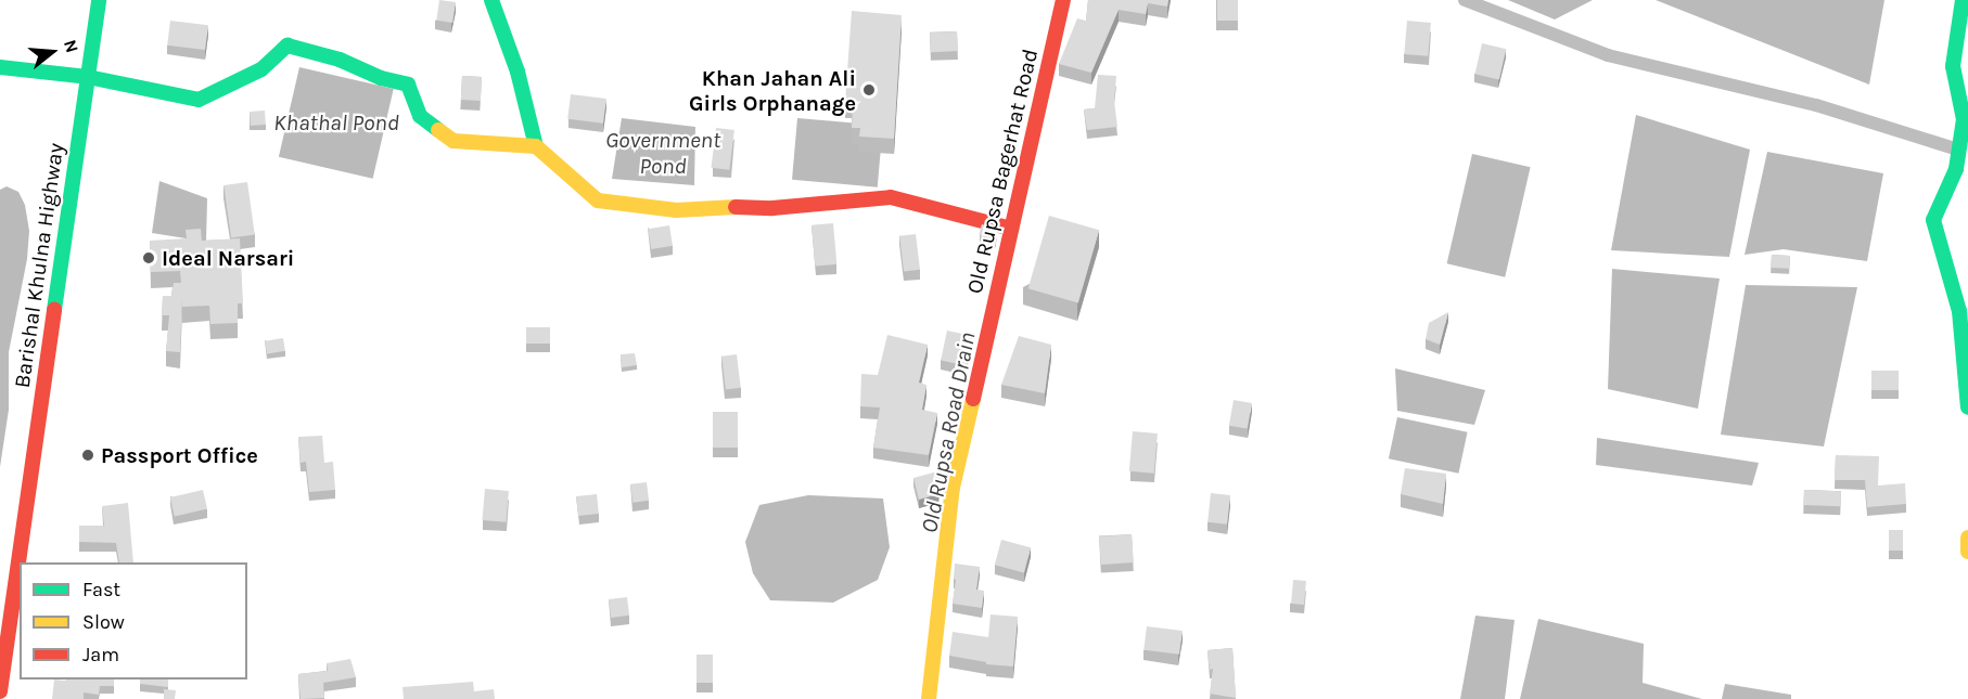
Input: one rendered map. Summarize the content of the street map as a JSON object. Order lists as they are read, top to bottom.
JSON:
{
  "streets": {
    "main road": ["Old Rupsa Bagerhat Road", "Barishal Khulna Highway"]
  },
  "water": ["Khathal Pond", "Government Pond", "Old Rupsa Road Drain"],
  "places": ["Khan Jahan Ali Girls Orphanage", "Ideal Narsari", "Passport Office"],
  "legend": ["Fast", "Slow", "Jam"],
  "north": "right"
}
